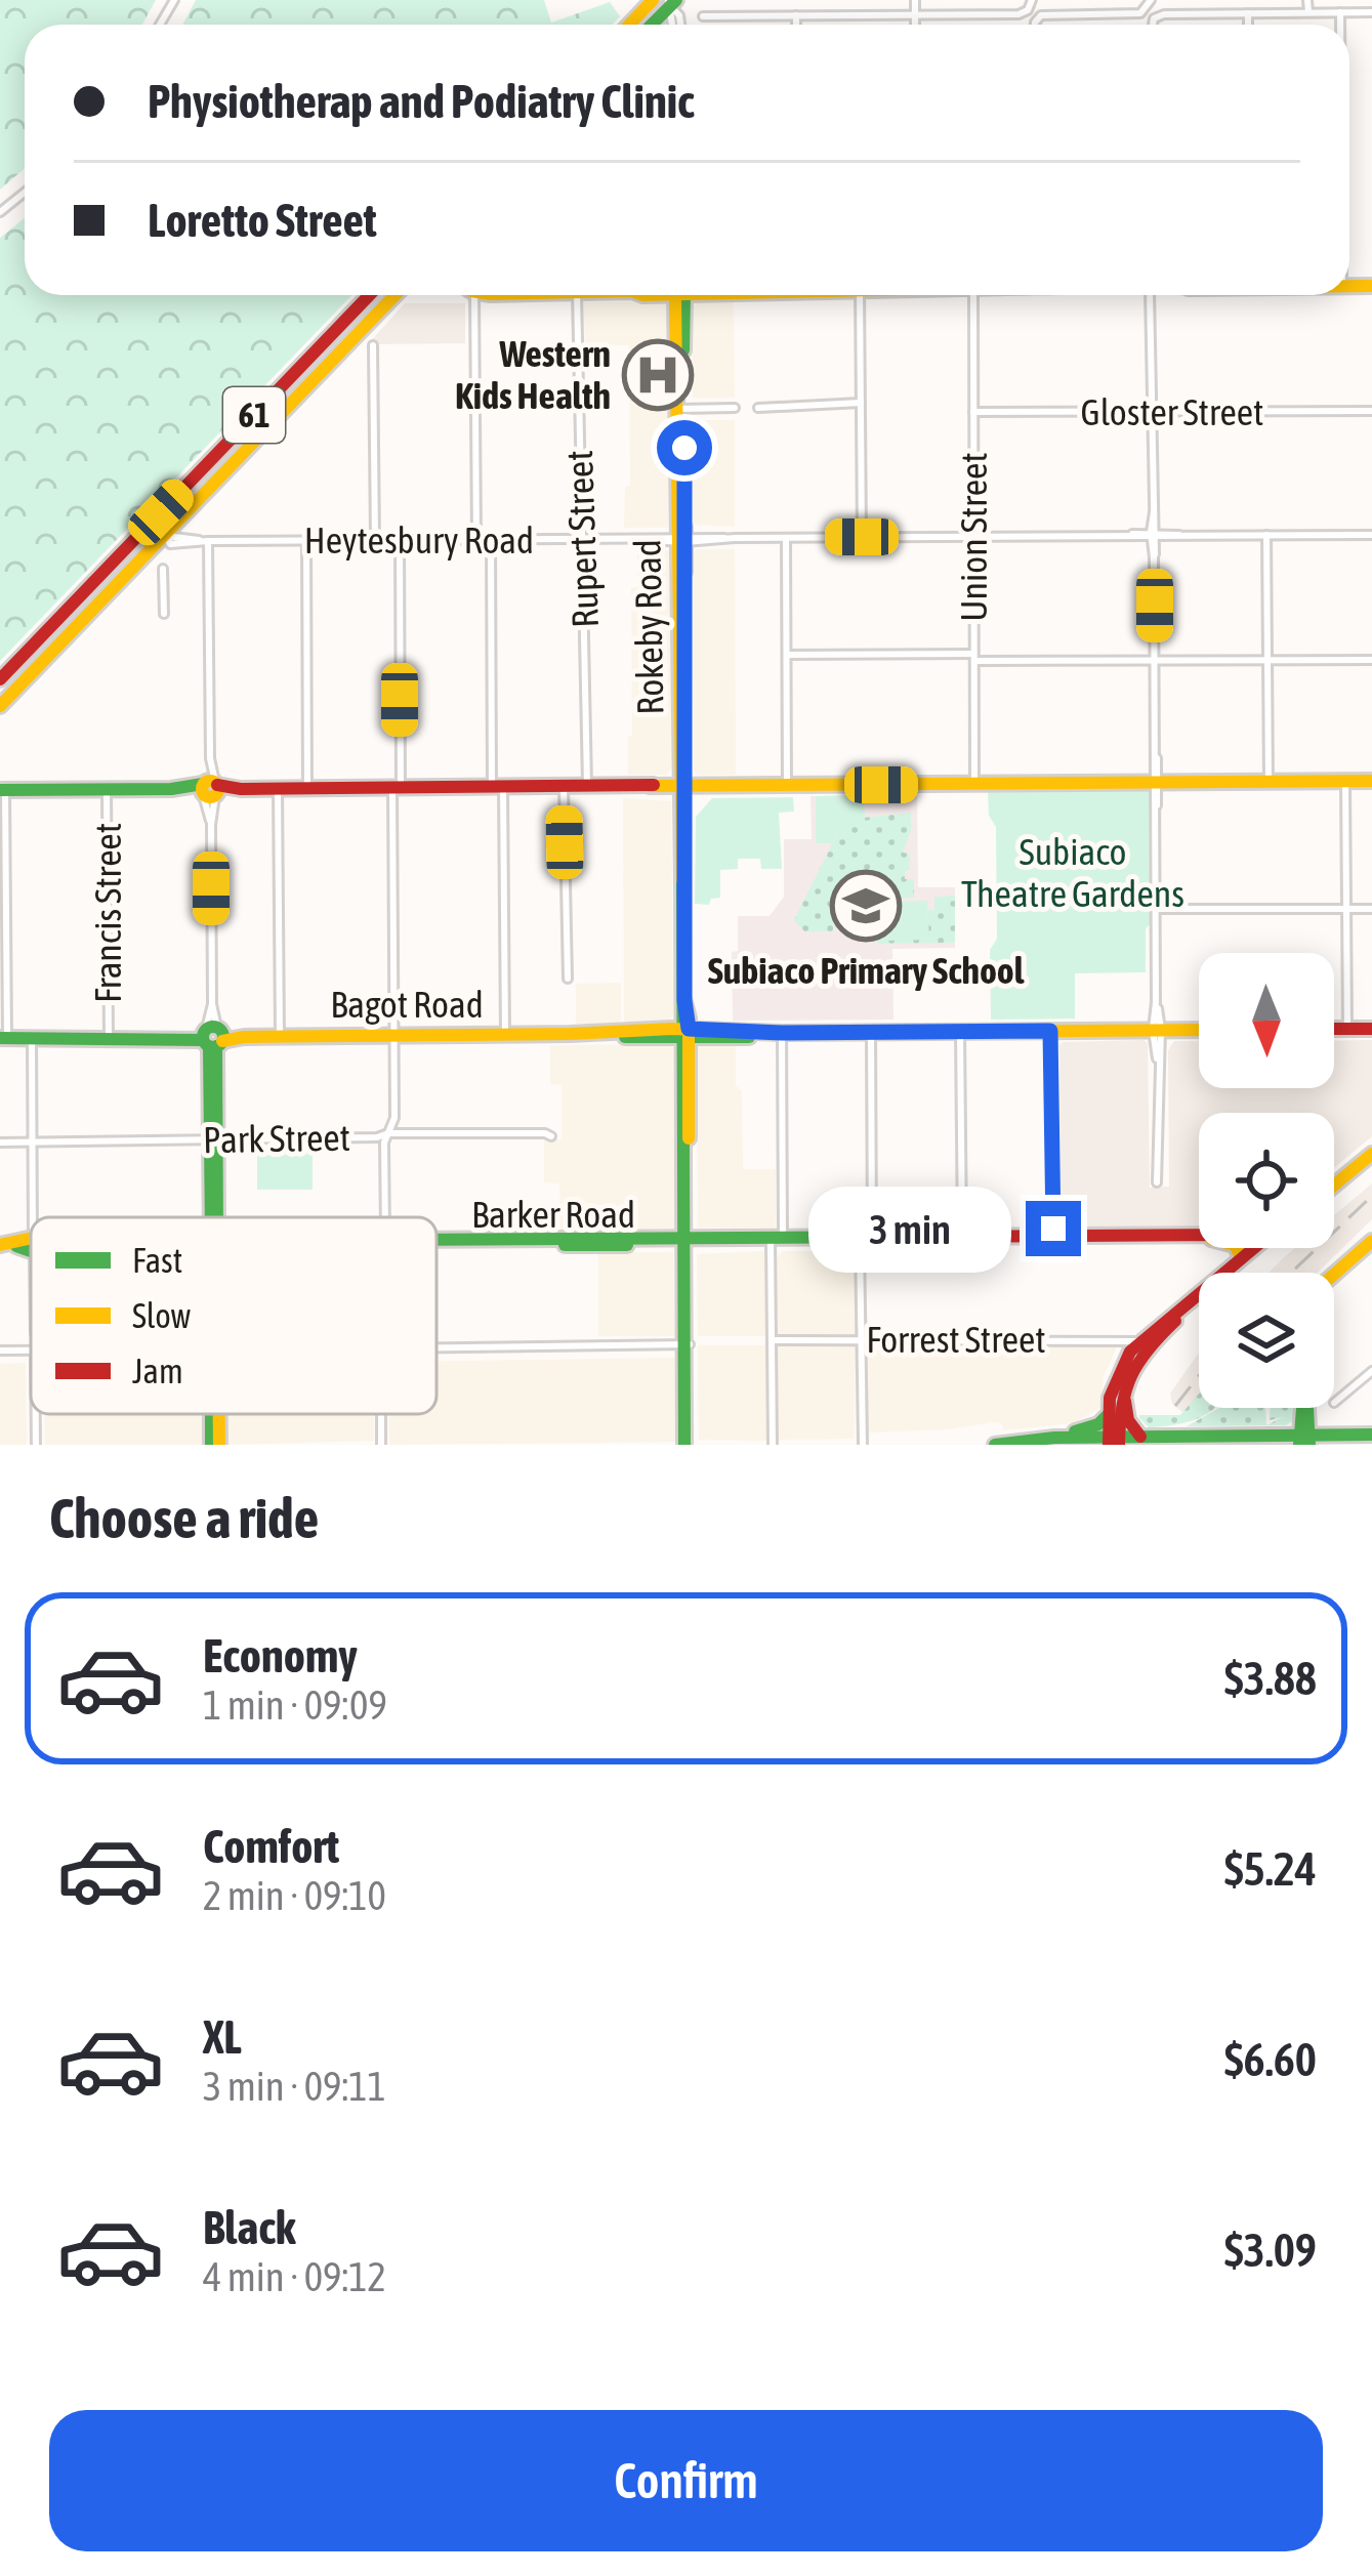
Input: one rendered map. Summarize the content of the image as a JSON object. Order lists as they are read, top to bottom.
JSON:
{
  "streets": {
    "main road": [
      "61",
      "Rokeby Road",
      "Bagot Road",
      "Barker Road"
    ],
    "street": [
      "Gloster Street",
      "Union Street",
      "Rupert Street",
      "Heytesbury Road",
      "Francis Street",
      "Park Street",
      "Forrest Street"
    ]
  },
  "crossings": [
    ["Gloster Street", "Union Street"],
    ["61", "Heytesbury Road"],
    ["Union Street", "Heytesbury Road"],
    ["Rupert Street", "Heytesbury Road"],
    ["Heytesbury Road", "Rokeby Road"],
    ["Rokeby Road", "Bagot Road"],
    ["Rokeby Road", "Barker Road"],
    ["Francis Street", "Bagot Road"]
  ],
  "parks": ["Subiaco Theatre Gardens"],
  "places": {
    "hospital": ["Western Kids Health"],
    "school or university": ["Subiaco Primary School"]
  },
  "legend": ["Fast", "Slow", "Jam"],
  "north": "bottom",
  "page": {
    "banner": ["Physiotherap and Podiatry Clinic", "Loretto Street"],
    "bubble": "3 min",
    "heading": "Choose a ride",
    "list": [
      {
        "name": "Economy",
        "note": "1 min · 09:09",
        "value": "$3.88"
      },
      {
        "name": "Comfort",
        "note": "2 min · 09:10",
        "value": "$5.24"
      },
      {
        "name": "XL",
        "note": "3 min · 09:11",
        "value": "$6.60"
      },
      {
        "name": "Black",
        "note": "4 min · 09:12",
        "value": "$3.09"
      }
    ],
    "buttons": "Confirm"
  }
}
